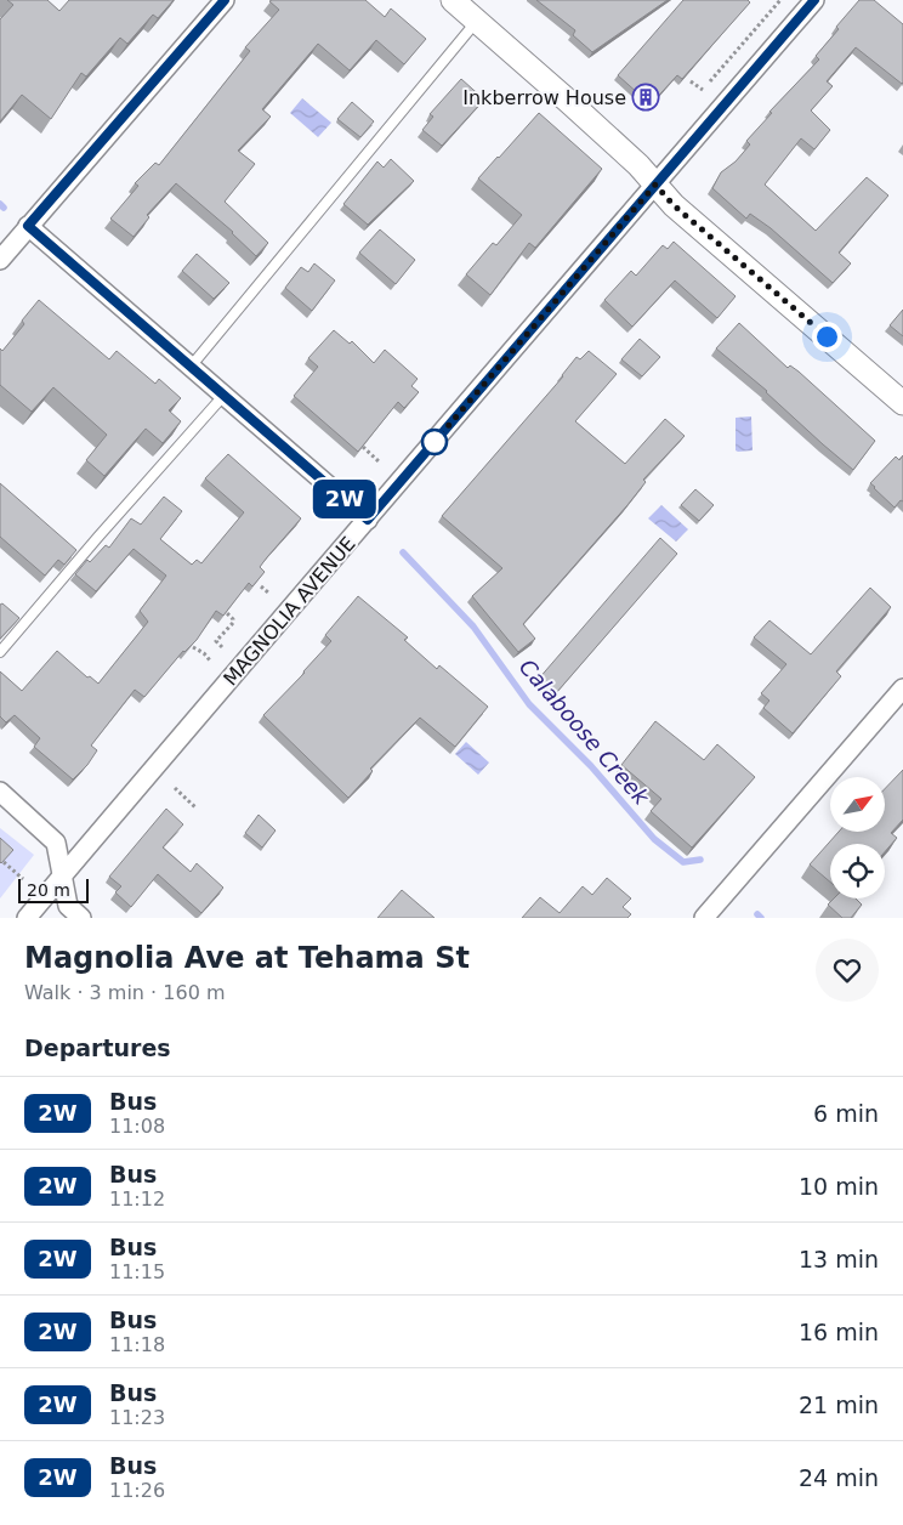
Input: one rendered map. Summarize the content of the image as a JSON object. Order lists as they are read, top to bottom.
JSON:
{
  "streets": {
    "street": ["MAGNOLIA AVENUE"]
  },
  "water": ["Calaboose Creek"],
  "places": {
    "building": ["Inkberrow House"]
  },
  "lines": ["bus line 2W"],
  "scale_bar": "20 m",
  "north": "top right",
  "page": {
    "on_map": "2W",
    "scale": "20 m",
    "heading": [
      ["Magnolia Ave at Tehama St", "Walk · 3 min · 160 m"],
      "Departures"
    ],
    "list": [
      {
        "mark": "2W",
        "name": "Bus",
        "note": "11:08",
        "value": "6 min"
      },
      {
        "mark": "2W",
        "name": "Bus",
        "note": "11:12",
        "value": "10 min"
      },
      {
        "mark": "2W",
        "name": "Bus",
        "note": "11:15",
        "value": "13 min"
      },
      {
        "mark": "2W",
        "name": "Bus",
        "note": "11:18",
        "value": "16 min"
      },
      {
        "mark": "2W",
        "name": "Bus",
        "note": "11:23",
        "value": "21 min"
      },
      {
        "mark": "2W",
        "name": "Bus",
        "note": "11:26",
        "value": "24 min"
      }
    ]
  }
}
